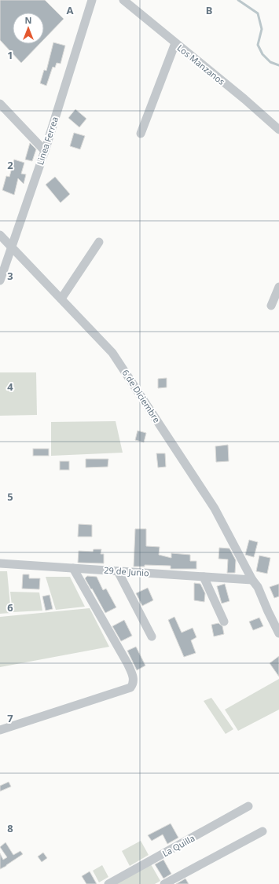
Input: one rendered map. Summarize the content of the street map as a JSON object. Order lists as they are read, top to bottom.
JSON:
{
  "streets": {
    "street": [
      "Los Manzanos",
      "Linea Ferrea",
      "6 de Diciembre",
      "29 de Junio",
      "La Quilla"
    ]
  },
  "crossings": [
    ["Linea Ferrea", "6 de Diciembre"],
    ["6 de Diciembre", "29 de Junio"]
  ],
  "north": "top",
  "grid": {
    "columns": ["A", "B"],
    "rows": [
      "1",
      "2",
      "3",
      "4",
      "5",
      "6",
      "7",
      "8"
    ]
  }
}
